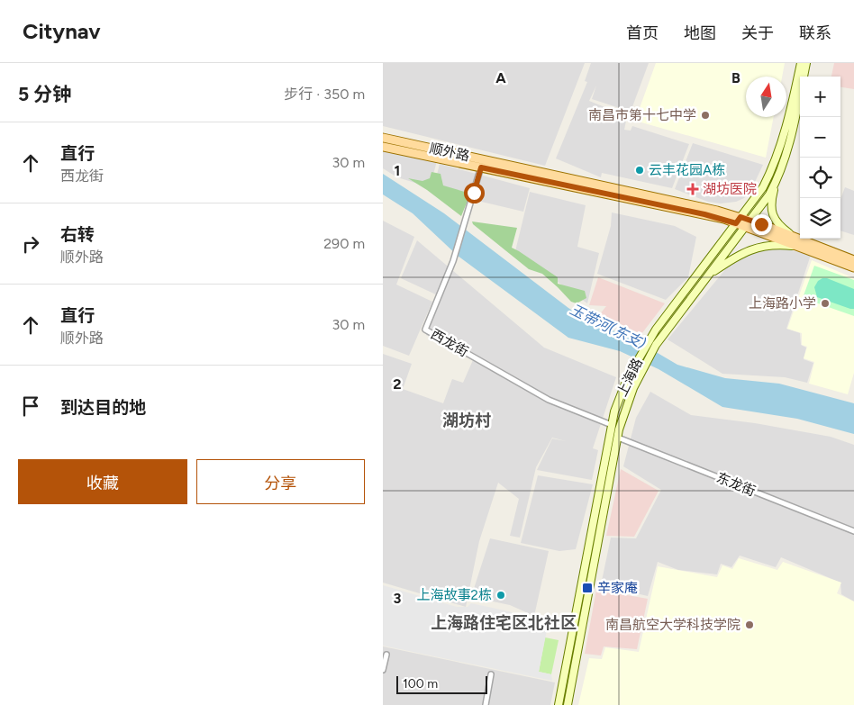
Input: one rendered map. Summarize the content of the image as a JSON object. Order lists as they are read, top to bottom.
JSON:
{
  "streets": {
    "main road": ["顺外路", "上海路"],
    "street": ["西龙街", "东龙街"]
  },
  "crossings": [
    ["顺外路", "西龙街"],
    ["顺外路", "上海路"],
    ["西龙街", "上海路"],
    ["上海路", "东龙街"]
  ],
  "districts": ["湖坊村", "上海路住宅区北社区"],
  "water": ["玉带河(东支)"],
  "places": {
    "other": [
      "南昌市第十七中学",
      "云丰花园A栋",
      "上海路小学",
      "上海故事2栋",
      "南昌航空大学科技学院"
    ],
    "health": ["湖坊医院"],
    "transit": ["辛家庵"]
  },
  "scale_bar": "100 m",
  "north": "top",
  "page": {
    "header": "Citynav",
    "nav": [
      "首页",
      "地图",
      "关于",
      "联系"
    ],
    "heading": ["5 分钟", "步行 · 350 m"],
    "map_buttons": ["+", "−"],
    "list": [
      ["直行", "西龙街", "30 m"],
      ["右转", "顺外路", "290 m"],
      ["直行", "顺外路", "30 m"],
      "到达目的地"
    ],
    "buttons": ["收藏", "分享"],
    "scale": "100 m"
  },
  "grid": {
    "columns": ["A", "B"],
    "rows": ["1", "2", "3"]
  }
}
